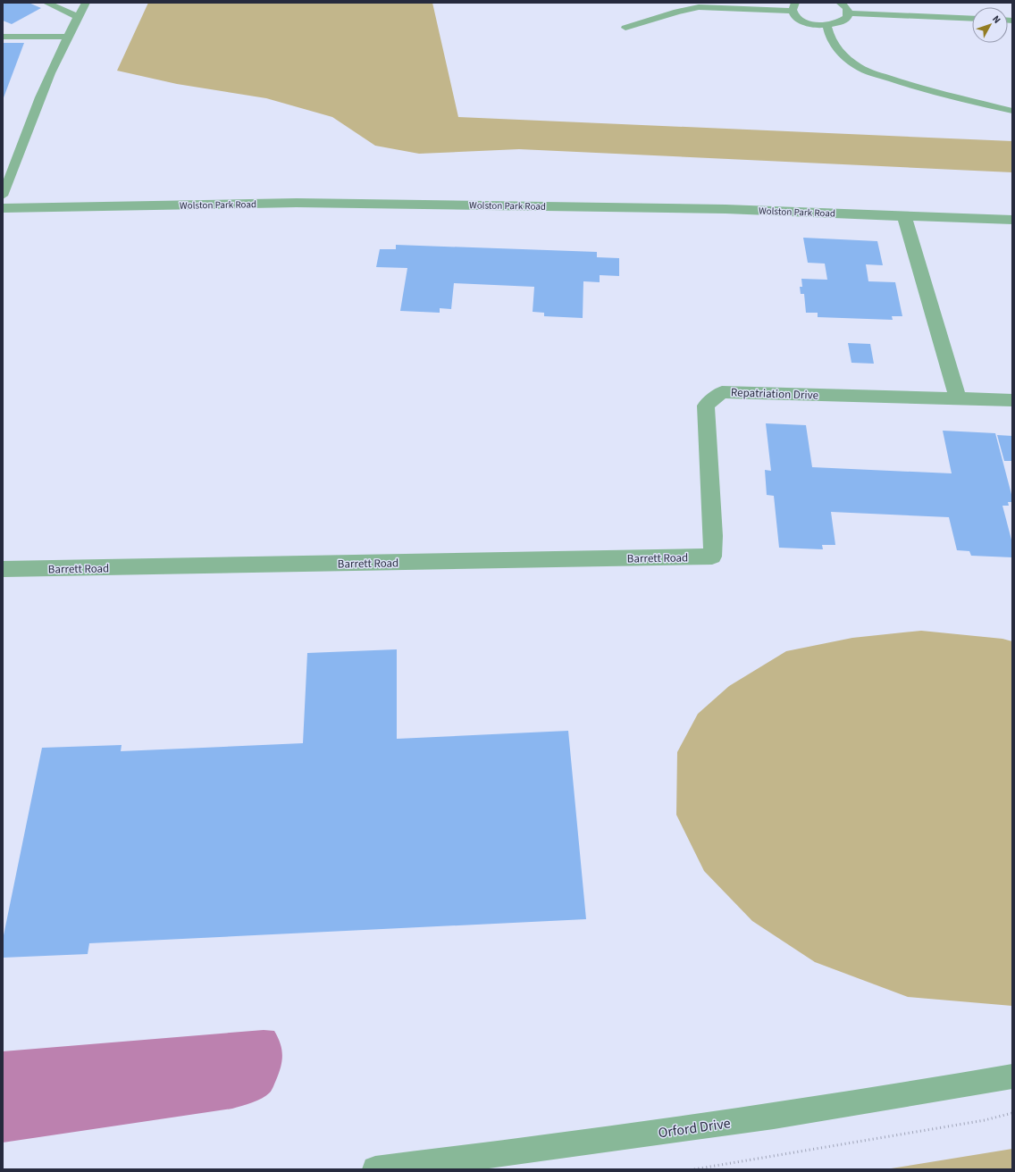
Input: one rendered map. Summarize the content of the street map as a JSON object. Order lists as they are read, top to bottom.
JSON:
{
  "streets": {
    "street": [
      "Wolston Park Road",
      "Repatriation Drive",
      "Barrett Road",
      "Orford Drive"
    ]
  },
  "crossings": [
    ["Repatriation Drive", "Barrett Road"]
  ],
  "north": "top right"
}
